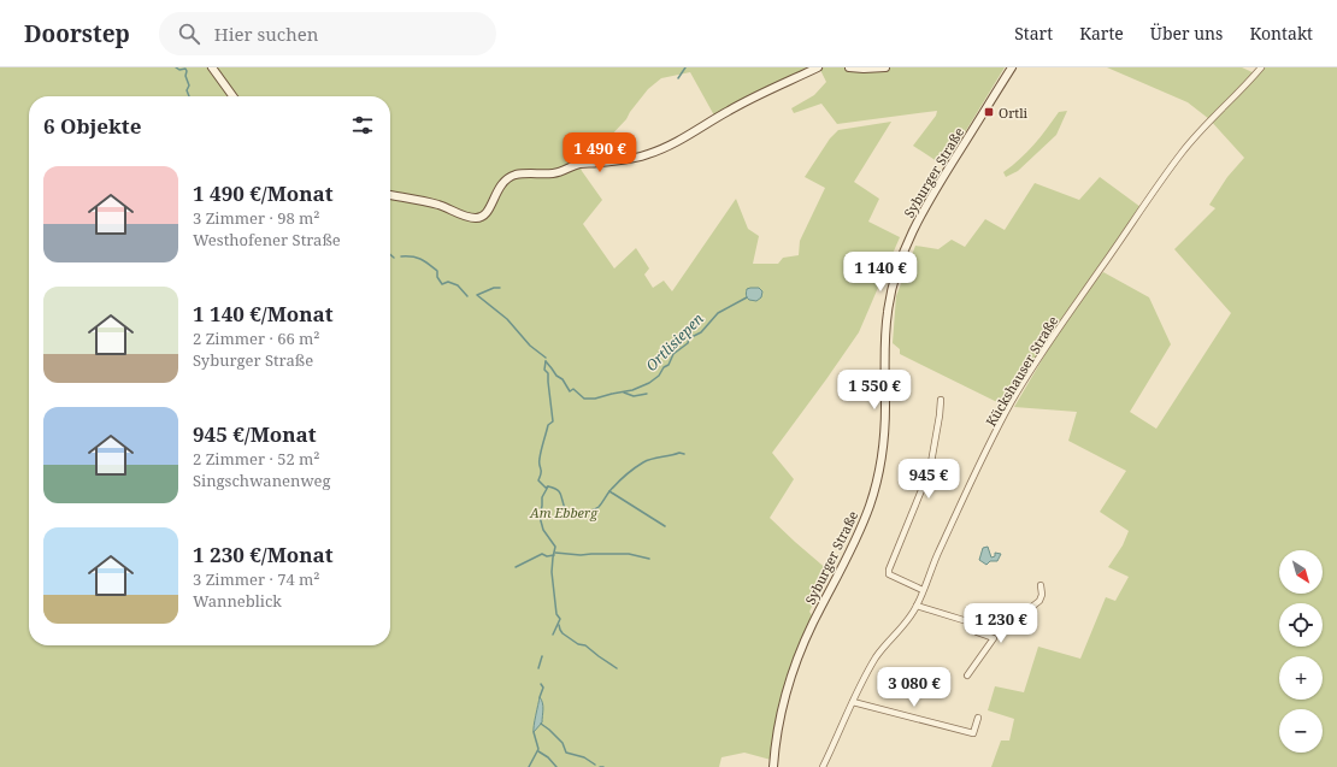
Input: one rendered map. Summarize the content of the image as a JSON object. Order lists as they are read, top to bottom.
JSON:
{
  "streets": {
    "street": ["Syburger Straße", "Kückshauser Straße"]
  },
  "water": ["Ortlisiepen"],
  "parks": ["Am Ebberg"],
  "places": {
    "transit": ["Ortli"]
  },
  "north": "bottom right",
  "page": {
    "header": "Doorstep",
    "search": "Hier suchen",
    "nav": [
      "Start",
      "Karte",
      "Über uns",
      "Kontakt"
    ],
    "heading": "6 Objekte",
    "price": [
      "1 490 €",
      "1 140 €",
      "1 550 €",
      "945 €",
      "1 230 €",
      "3 080 €"
    ],
    "list": [
      {
        "name": "1 490 €/Monat",
        "note": "3 Zimmer · 98 m² · Westhofener Straße"
      },
      {
        "name": "1 140 €/Monat",
        "note": "2 Zimmer · 66 m² · Syburger Straße"
      },
      {
        "name": "945 €/Monat",
        "note": "2 Zimmer · 52 m² · Singschwanenweg"
      },
      {
        "name": "1 230 €/Monat",
        "note": "3 Zimmer · 74 m² · Wanneblick"
      }
    ],
    "map_buttons": ["+", "−"]
  }
}
